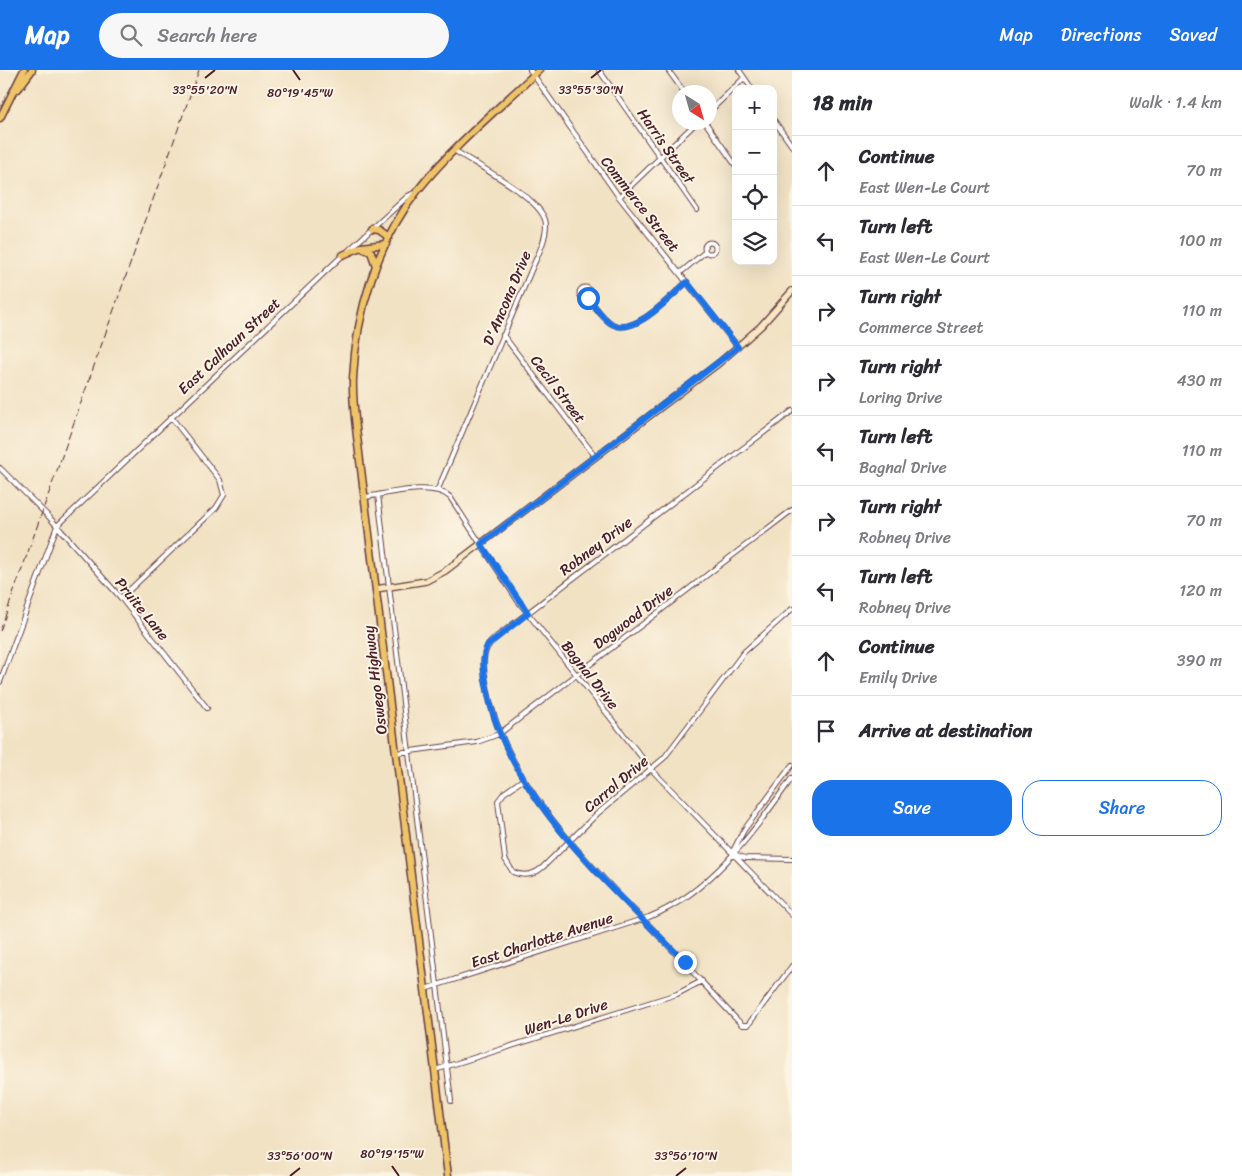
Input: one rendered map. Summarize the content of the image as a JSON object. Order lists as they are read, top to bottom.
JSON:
{
  "streets": {
    "main road": ["East Calhoun Street", "Oswego Highway"],
    "street": [
      "Harris Street",
      "Commerce Street",
      "D'Ancona Drive",
      "Cecil Street",
      "Robney Drive",
      "Pruite Lane",
      "Dogwood Drive",
      "Bagnal Drive",
      "Carrol Drive",
      "East Charlotte Avenue",
      "Wen-Le Drive"
    ]
  },
  "crossings": [
    ["Commerce Street", "East Calhoun Street"],
    ["D'Ancona Drive", "East Calhoun Street"],
    ["D'Ancona Drive", "Cecil Street"],
    ["D'Ancona Drive", "Bagnal Drive"],
    ["East Calhoun Street", "Pruite Lane"],
    ["East Calhoun Street", "Oswego Highway"],
    ["Robney Drive", "Dogwood Drive"],
    ["Robney Drive", "Bagnal Drive"],
    ["Robney Drive", "Carrol Drive"],
    ["Robney Drive", "East Charlotte Avenue"],
    ["Robney Drive", "Wen-Le Drive"],
    ["Dogwood Drive", "Bagnal Drive"],
    ["Dogwood Drive", "Oswego Highway"],
    ["Bagnal Drive", "Carrol Drive"],
    ["Bagnal Drive", "East Charlotte Avenue"],
    ["Oswego Highway", "East Charlotte Avenue"],
    ["Oswego Highway", "Wen-Le Drive"]
  ],
  "north": "bottom right",
  "page": {
    "header": "Map",
    "search": "Search here",
    "nav": ["Map", "Directions", "Saved"],
    "heading": ["18 min", "Walk · 1.4 km"],
    "map_buttons": ["+", "−"],
    "list": [
      ["Continue", "East Wen-Le Court", "70 m"],
      ["Turn left", "East Wen-Le Court", "100 m"],
      ["Turn right", "Commerce Street", "110 m"],
      ["Turn right", "Loring Drive", "430 m"],
      ["Turn left", "Bagnal Drive", "110 m"],
      ["Turn right", "Robney Drive", "70 m"],
      ["Turn left", "Robney Drive", "120 m"],
      ["Continue", "Emily Drive", "390 m"],
      "Arrive at destination"
    ],
    "buttons": ["Save", "Share"]
  },
  "coordinates": [
    "33°55'20\"N",
    "33°55'30\"N",
    "80°19'45\"W",
    "80°19'15\"W",
    "33°56'00\"N",
    "33°56'10\"N"
  ]
}
